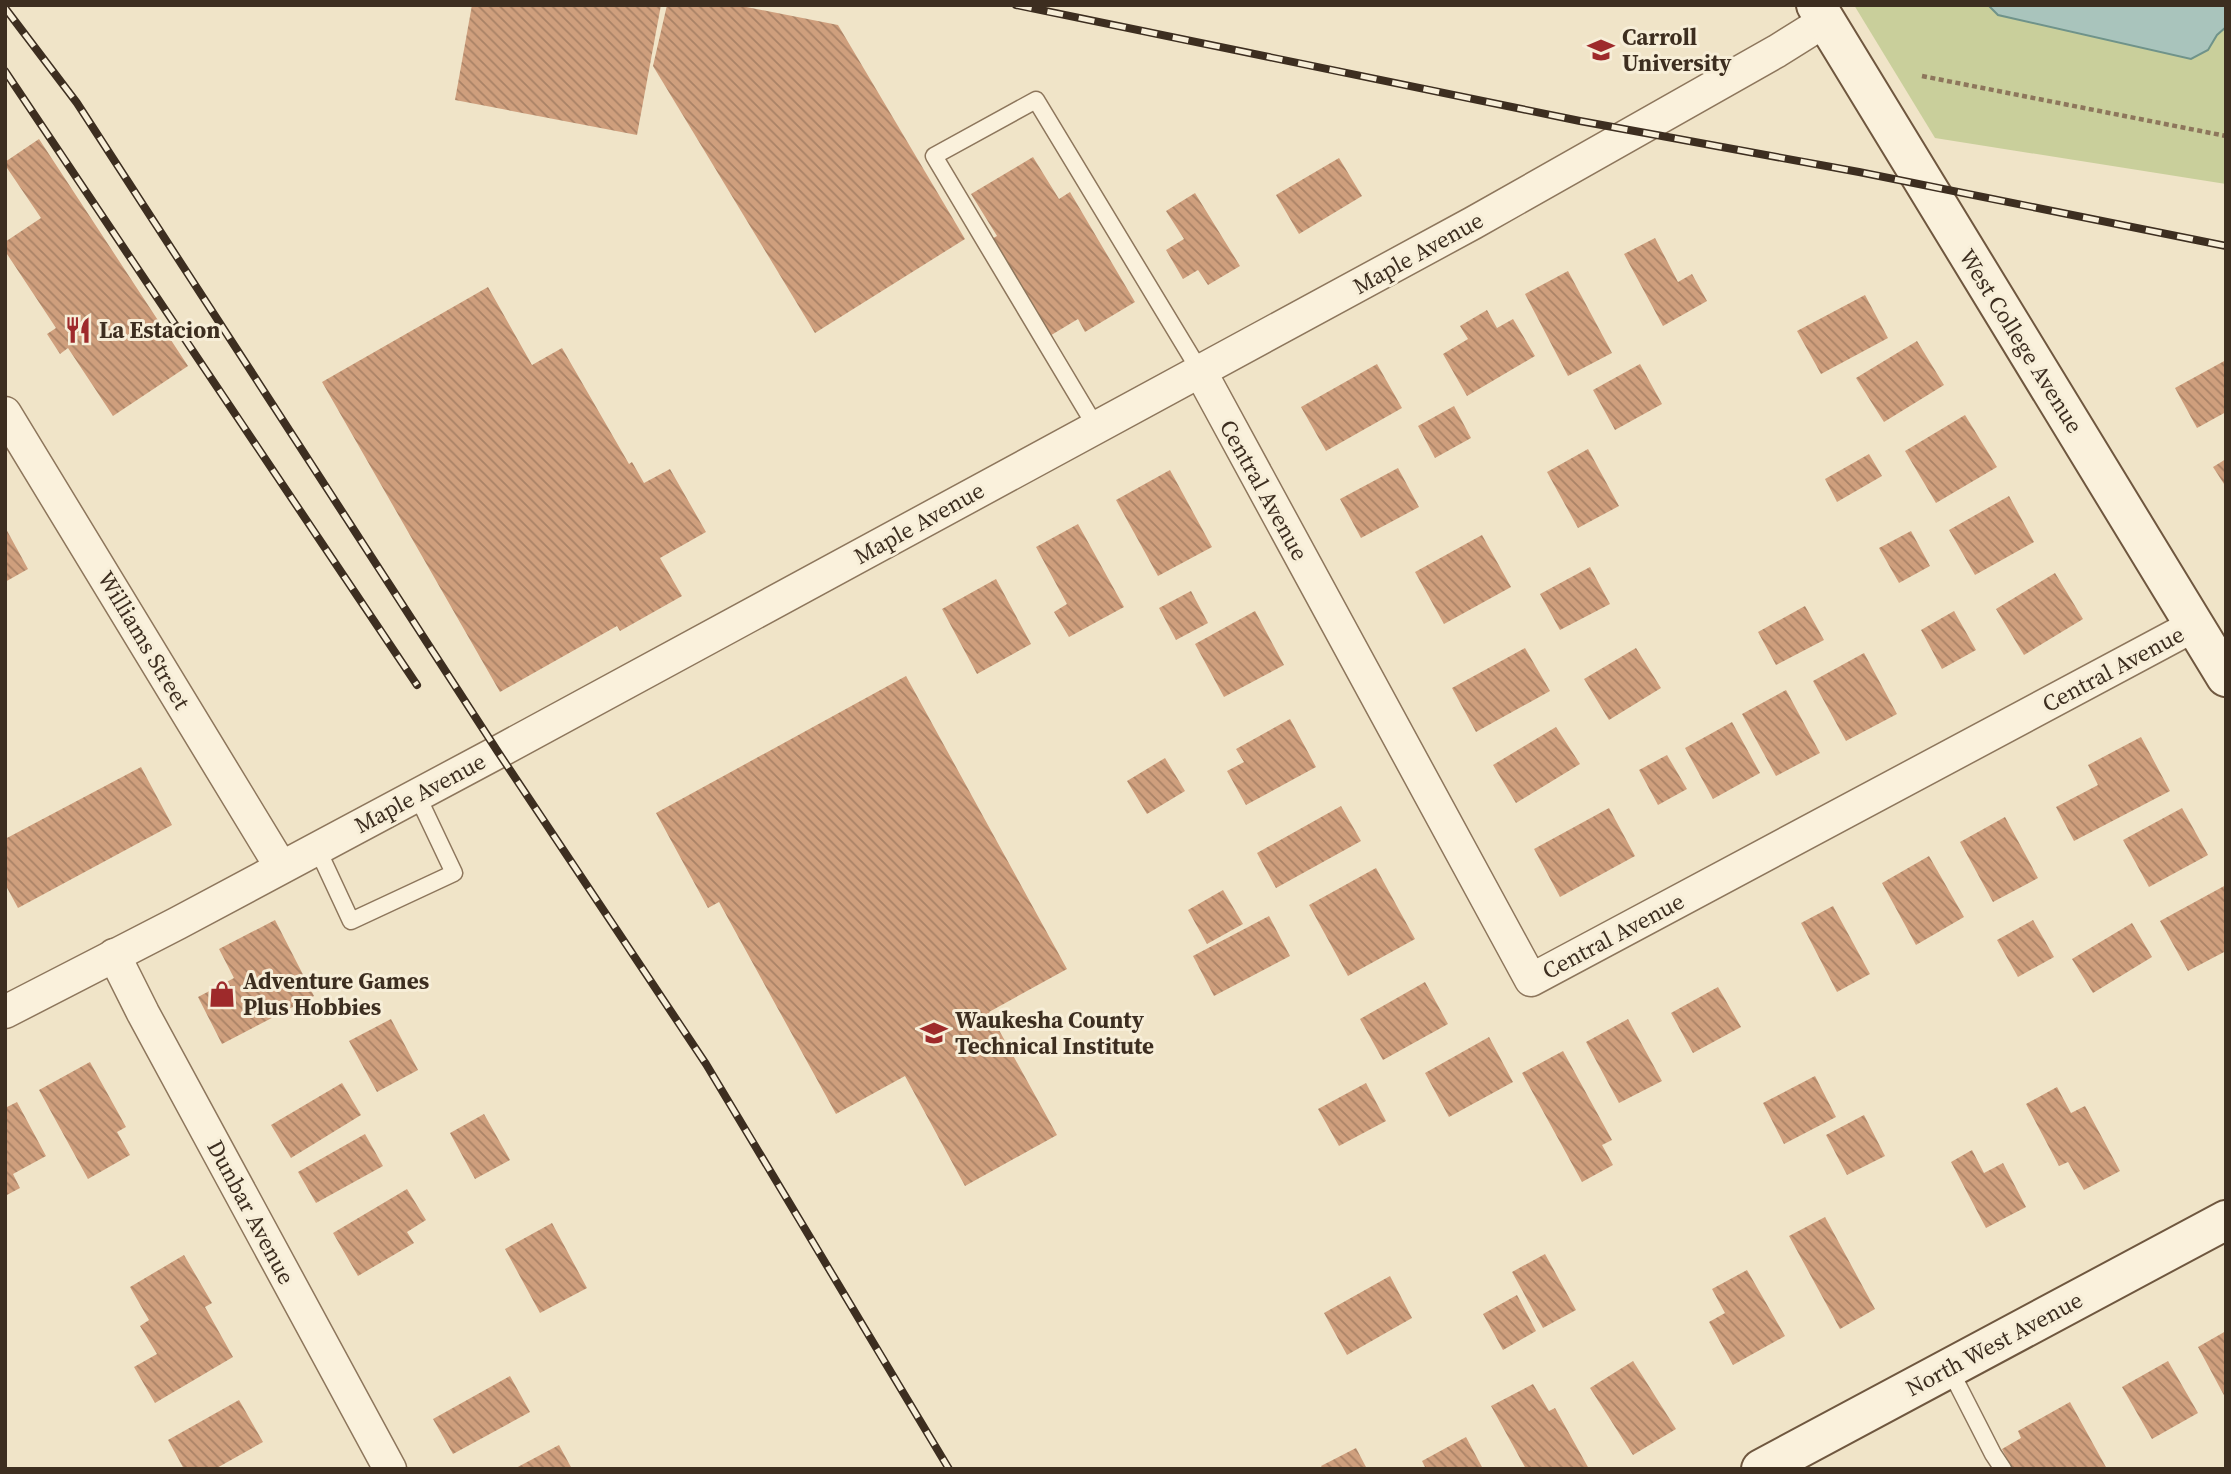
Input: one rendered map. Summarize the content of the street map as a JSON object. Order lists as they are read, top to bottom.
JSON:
{
  "streets": {
    "street": [
      "Maple Avenue",
      "West College Avenue",
      "Central Avenue",
      "Williams Street",
      "Dunbar Avenue",
      "North West Avenue"
    ]
  },
  "crossings": [
    ["Maple Avenue", "West College Avenue"],
    ["Maple Avenue", "Central Avenue"],
    ["Maple Avenue", "Williams Street"],
    ["Maple Avenue", "Dunbar Avenue"],
    ["West College Avenue", "Central Avenue"]
  ],
  "places": {
    "school or university": ["Carroll University", "Waukesha County Technical Institute"],
    "restaurant": ["La Estacion"],
    "shop": ["Adventure Games Plus Hobbies"]
  }
}
